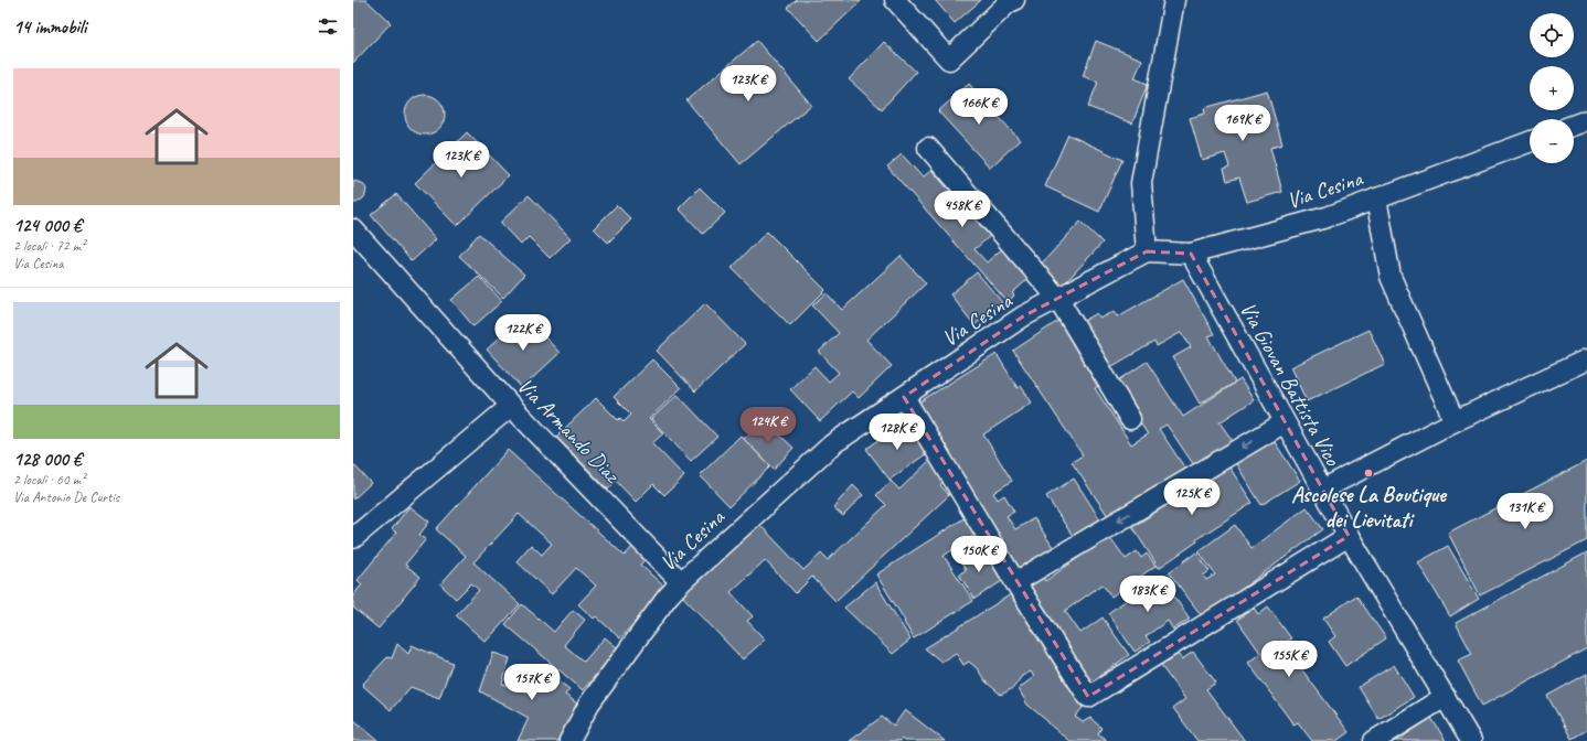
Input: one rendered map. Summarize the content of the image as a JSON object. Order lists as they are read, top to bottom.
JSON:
{
  "streets": {
    "street": ["Via Cesina", "Via Giovan Battista Vico", "Via Armando Diaz"]
  },
  "crossings": [
    ["Via Cesina", "Via Giovan Battista Vico"],
    ["Via Cesina", "Via Armando Diaz"]
  ],
  "places": ["Ascolese La Boutique dei Lievitati"],
  "page": {
    "heading": "14 immobili",
    "map_buttons": ["+", "−"],
    "list": [
      {
        "name": "124 000 €",
        "note": "2 locali · 72 m² · Via Cesina"
      },
      {
        "name": "128 000 €",
        "note": "2 locali · 60 m² · Via Antonio De Curtis"
      }
    ],
    "price": [
      "123K €",
      "166K €",
      "169K €",
      "123K €",
      "458K €",
      "122K €",
      "124K €",
      "128K €",
      "125K €",
      "131K €",
      "150K €",
      "183K €",
      "155K €",
      "157K €"
    ]
  }
}
